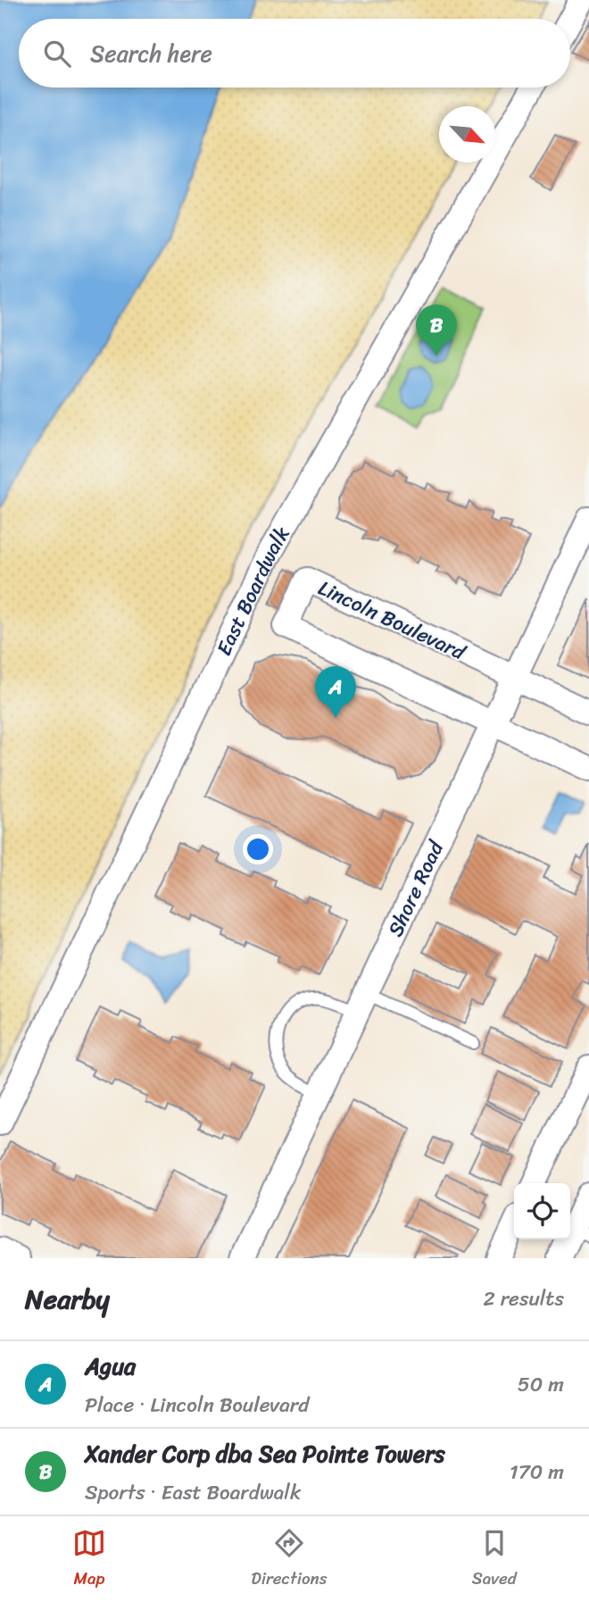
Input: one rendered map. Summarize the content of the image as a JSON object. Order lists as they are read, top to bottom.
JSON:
{
  "streets": {
    "street": ["East Boardwalk", "Lincoln Boulevard", "Shore Road"]
  },
  "crossings": [
    ["Lincoln Boulevard", "Shore Road"]
  ],
  "north": "bottom right",
  "page": {
    "search": "Search here",
    "pins": ["B", "A"],
    "heading": ["Nearby", "2 results"],
    "list": [
      {
        "mark": "A",
        "name": "Agua",
        "note": "Place · Lincoln Boulevard",
        "value": "50 m"
      },
      {
        "mark": "B",
        "name": "Xander Corp dba Sea Pointe Towers",
        "note": "Sports · East Boardwalk",
        "value": "170 m"
      }
    ],
    "nav": ["Map", "Directions", "Saved"]
  }
}
